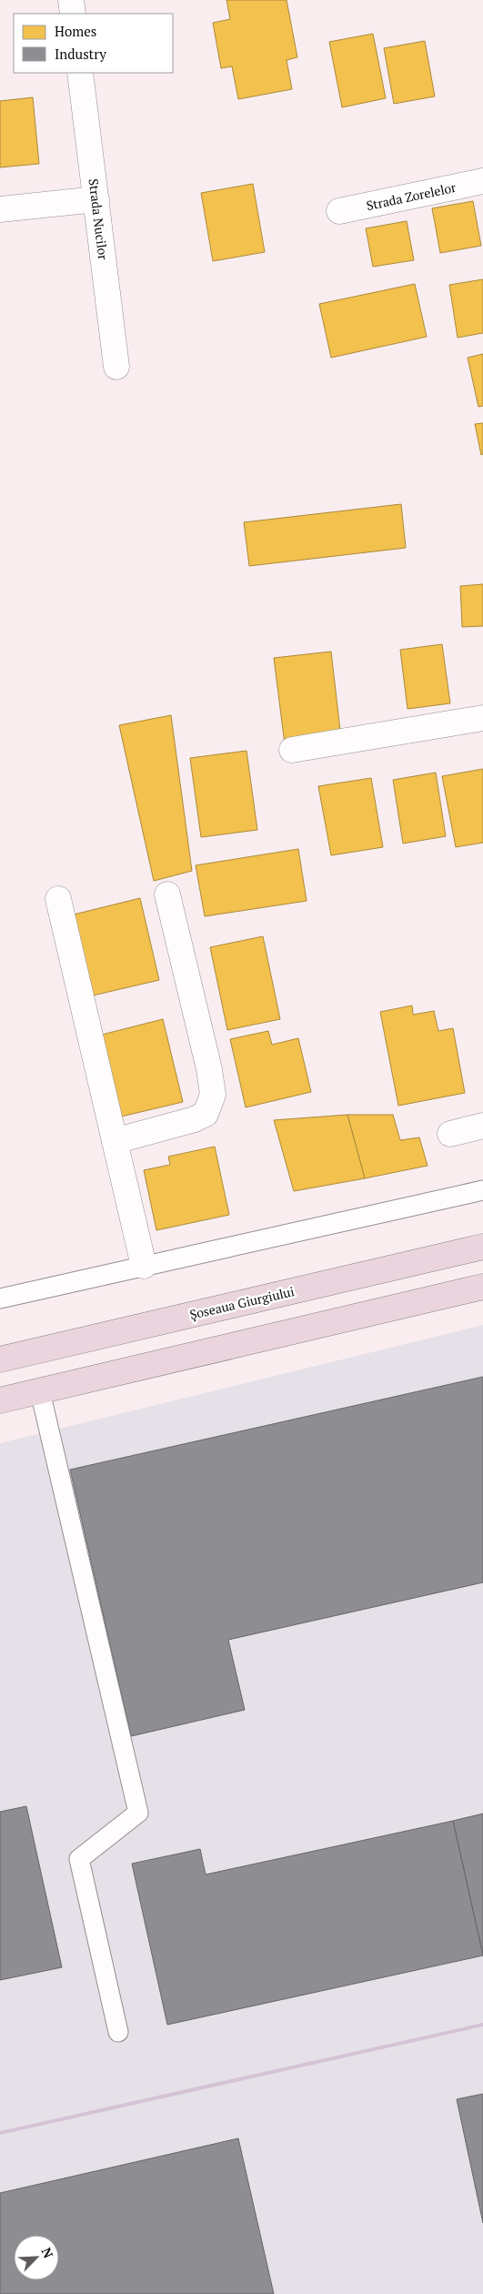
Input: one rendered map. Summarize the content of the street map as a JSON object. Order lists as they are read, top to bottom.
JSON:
{
  "streets": {
    "highway": ["Șoseaua Giurgiului"],
    "street": ["Strada Zorelelor", "Strada Nucilor"]
  },
  "legend": ["Homes", "Industry"],
  "north": "top right"
}
